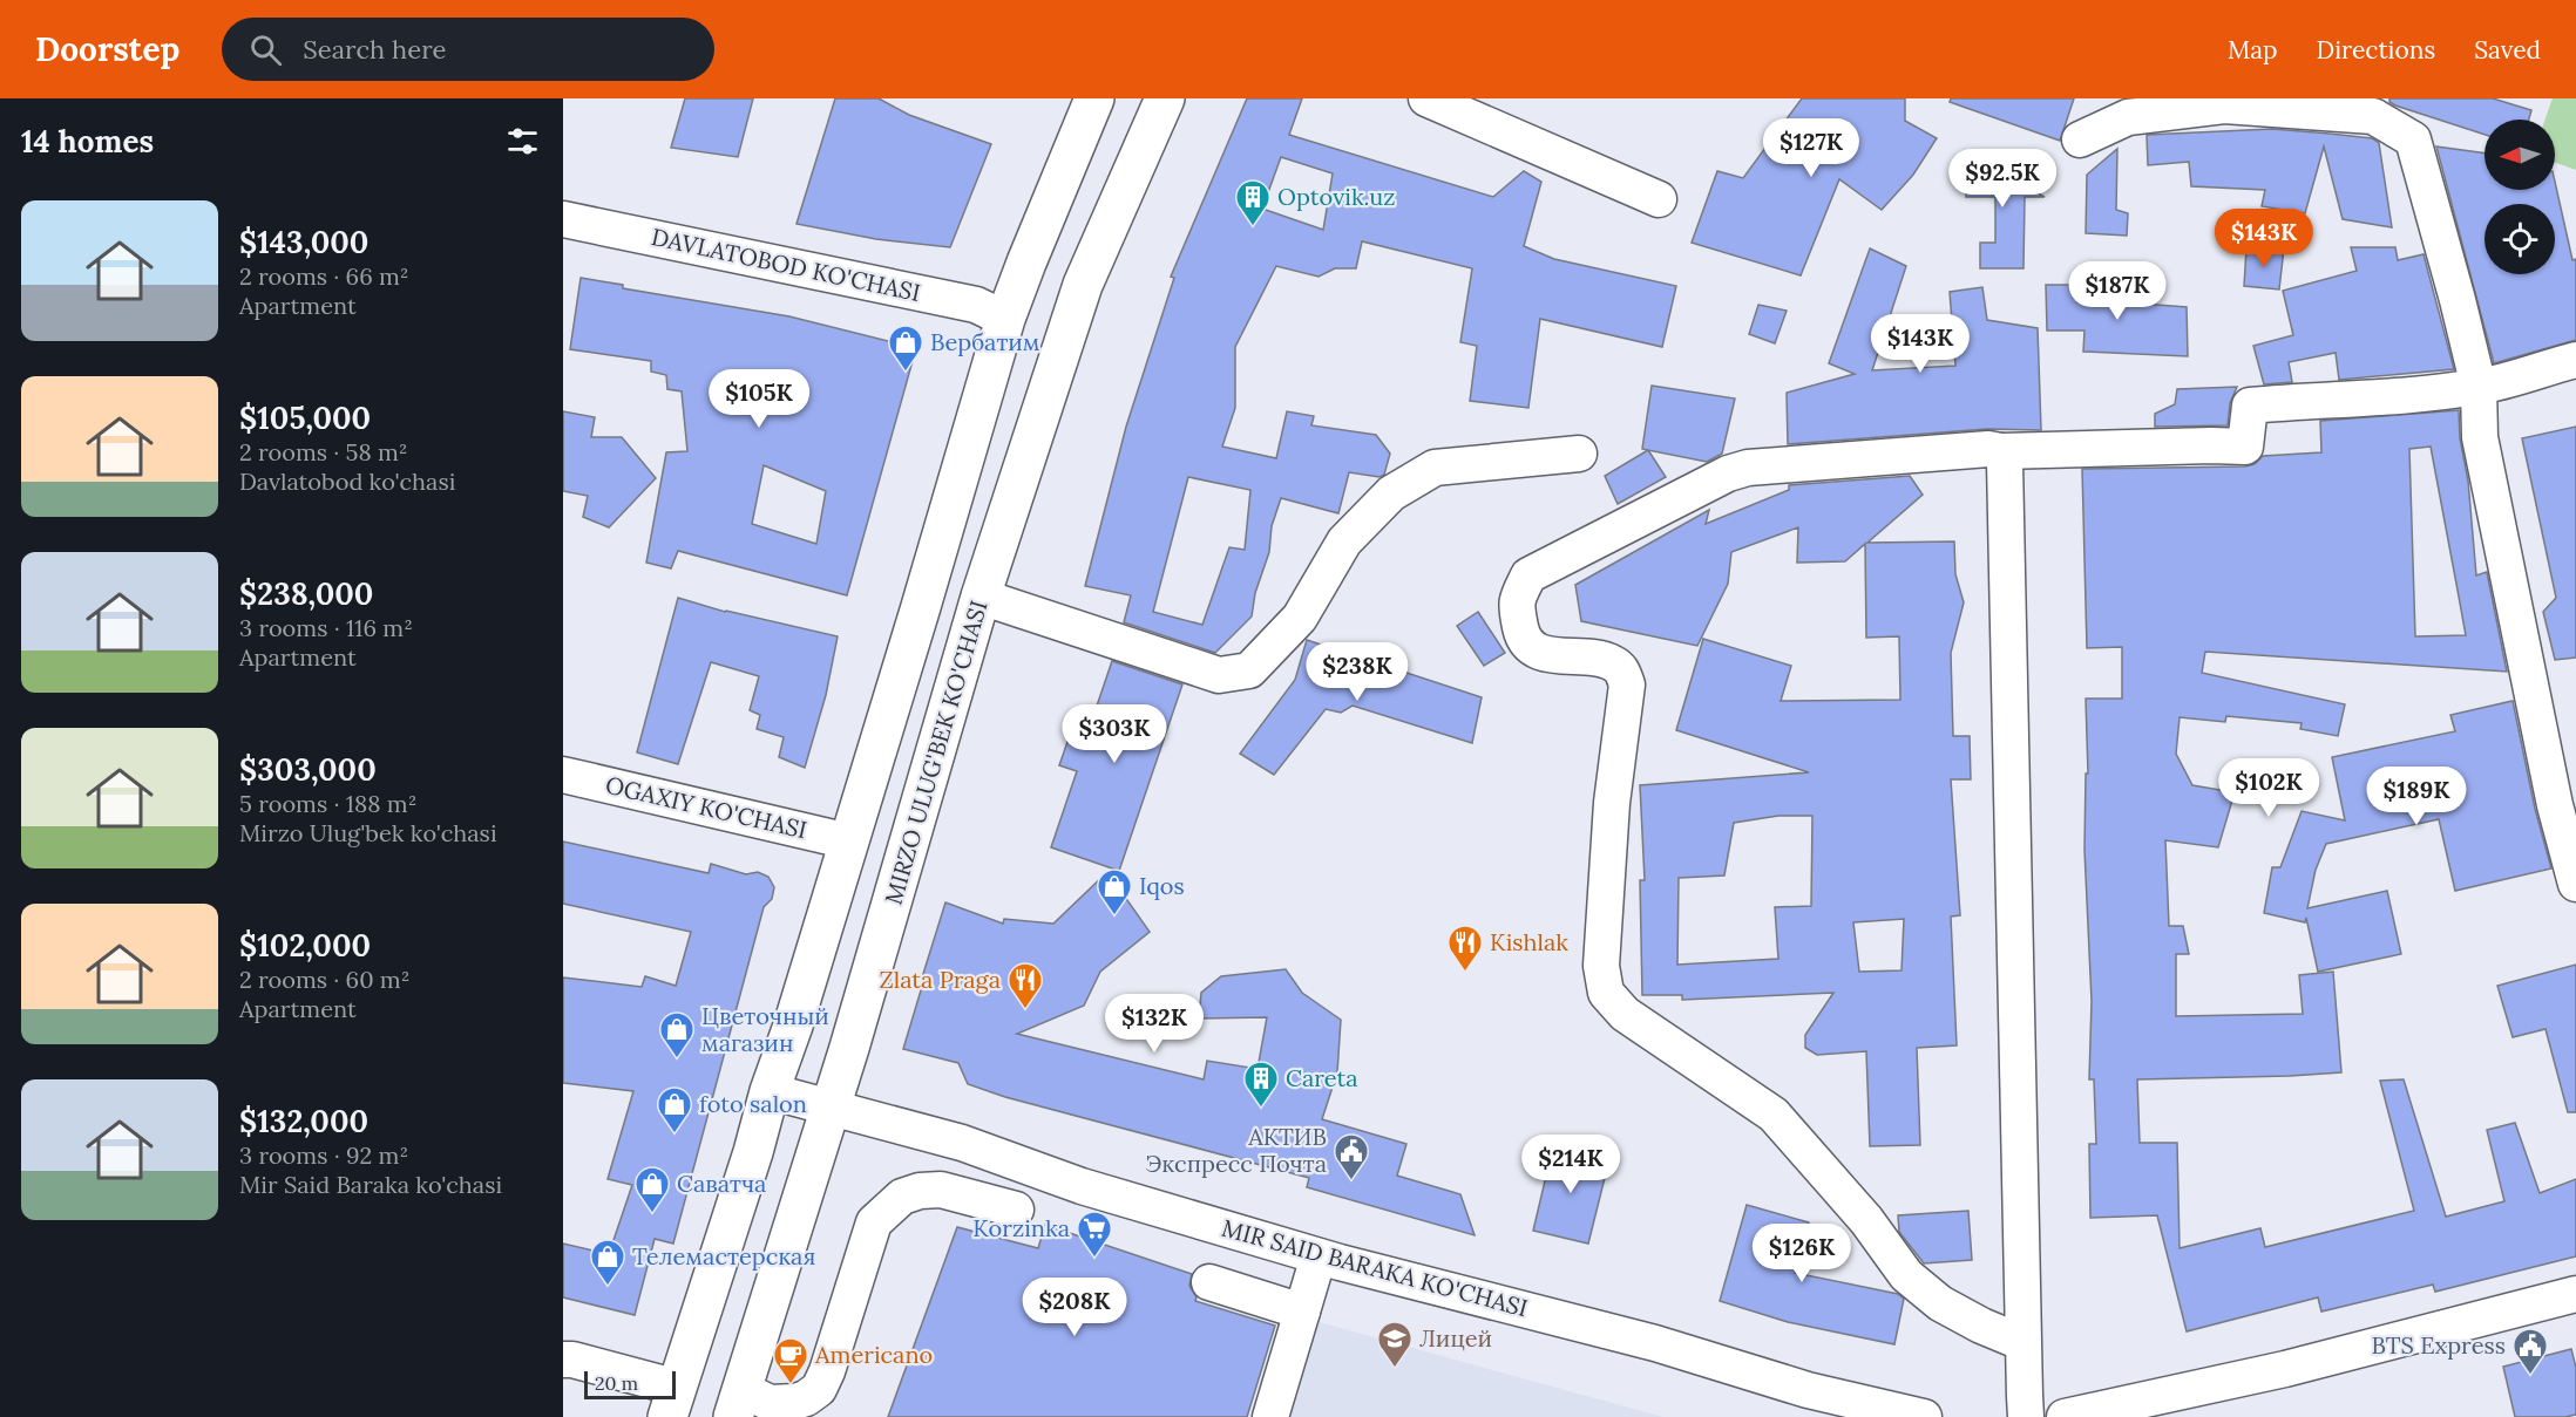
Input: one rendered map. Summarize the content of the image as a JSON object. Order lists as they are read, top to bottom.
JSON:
{
  "streets": {
    "main road": ["MIRZO ULUG'BEK KO'CHASI"],
    "street": ["DAVLATOBOD KO'CHASI", "OGAXIY KO'CHASI", "MIR SAID BARAKA KO'CHASI"]
  },
  "crossings": [
    ["MIRZO ULUG'BEK KO'CHASI", "MIR SAID BARAKA KO'CHASI"]
  ],
  "places": {
    "building": ["Optovik.uz", "Careta"],
    "shop": [
      "Вербатим",
      "Iqos",
      "Цветочный магазин",
      "foto salon",
      "Саватча",
      "Телемастерская"
    ],
    "restaurant": ["Kishlak", "Zlata Praga"],
    "public building": ["АКТИВ Экспресс Почта", "BTS Express"],
    "supermarket": ["Korzinka"],
    "school or university": ["Лицей"],
    "cafe": ["Americano"]
  },
  "scale_bar": "20 m",
  "north": "left",
  "page": {
    "header": "Doorstep",
    "search": "Search here",
    "nav": ["Map", "Directions", "Saved"],
    "heading": "14 homes",
    "price": [
      "$127K",
      "$92.5K",
      "$143K",
      "$187K",
      "$143K",
      "$105K",
      "$238K",
      "$303K",
      "$102K",
      "$189K",
      "$132K",
      "$214K",
      "$126K",
      "$208K"
    ],
    "list": [
      {
        "name": "$143,000",
        "note": "2 rooms · 66 m² · Apartment"
      },
      {
        "name": "$105,000",
        "note": "2 rooms · 58 m² · Davlatobod ko'chasi"
      },
      {
        "name": "$238,000",
        "note": "3 rooms · 116 m² · Apartment"
      },
      {
        "name": "$303,000",
        "note": "5 rooms · 188 m² · Mirzo Ulug'bek ko'chasi"
      },
      {
        "name": "$102,000",
        "note": "2 rooms · 60 m² · Apartment"
      },
      {
        "name": "$132,000",
        "note": "3 rooms · 92 m² · Mir Said Baraka ko'chasi"
      }
    ],
    "scale": "20 m"
  }
}
